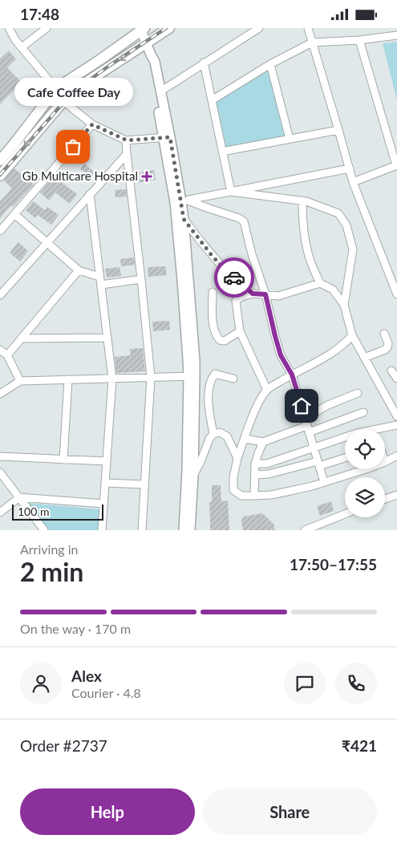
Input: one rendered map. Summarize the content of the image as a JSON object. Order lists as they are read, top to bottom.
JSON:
{
  "places": {
    "other": ["Cafe Coffee Day"],
    "health": ["Gb Multicare Hospital"]
  },
  "scale_bar": "100 m",
  "page": {
    "status": "17:48",
    "bubble": "Cafe Coffee Day",
    "scale": "100 m",
    "heading": ["2 min", "Arriving in", "17:50–17:55"],
    "panel": [
      "Alex",
      "Courier · 4.8",
      "Order #2737",
      "₹421"
    ],
    "bar": "On the way · 170 m",
    "buttons": ["Help", "Share"]
  }
}
